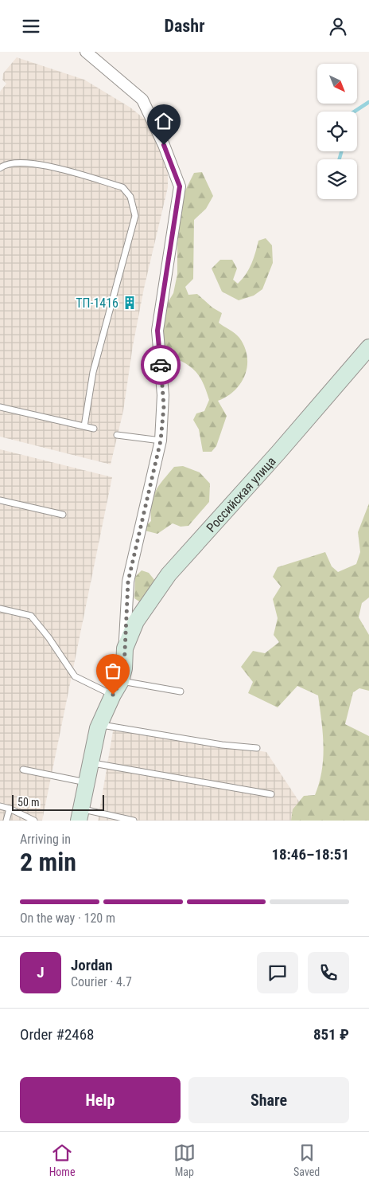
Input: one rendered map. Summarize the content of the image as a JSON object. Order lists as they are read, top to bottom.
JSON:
{
  "streets": {
    "street": ["Российская улица"]
  },
  "places": {
    "building": ["ТП-1416"]
  },
  "scale_bar": "50 m",
  "north": "bottom right",
  "page": {
    "header": "Dashr",
    "scale": "50 m",
    "heading": ["2 min", "Arriving in", "18:46–18:51"],
    "panel": [
      "Jordan",
      "Courier · 4.7",
      "Order #2468",
      "851 ₽"
    ],
    "bar": "On the way · 120 m",
    "round": "J",
    "buttons": ["Help", "Share"],
    "tabs": ["Home", "Map", "Saved"]
  }
}
